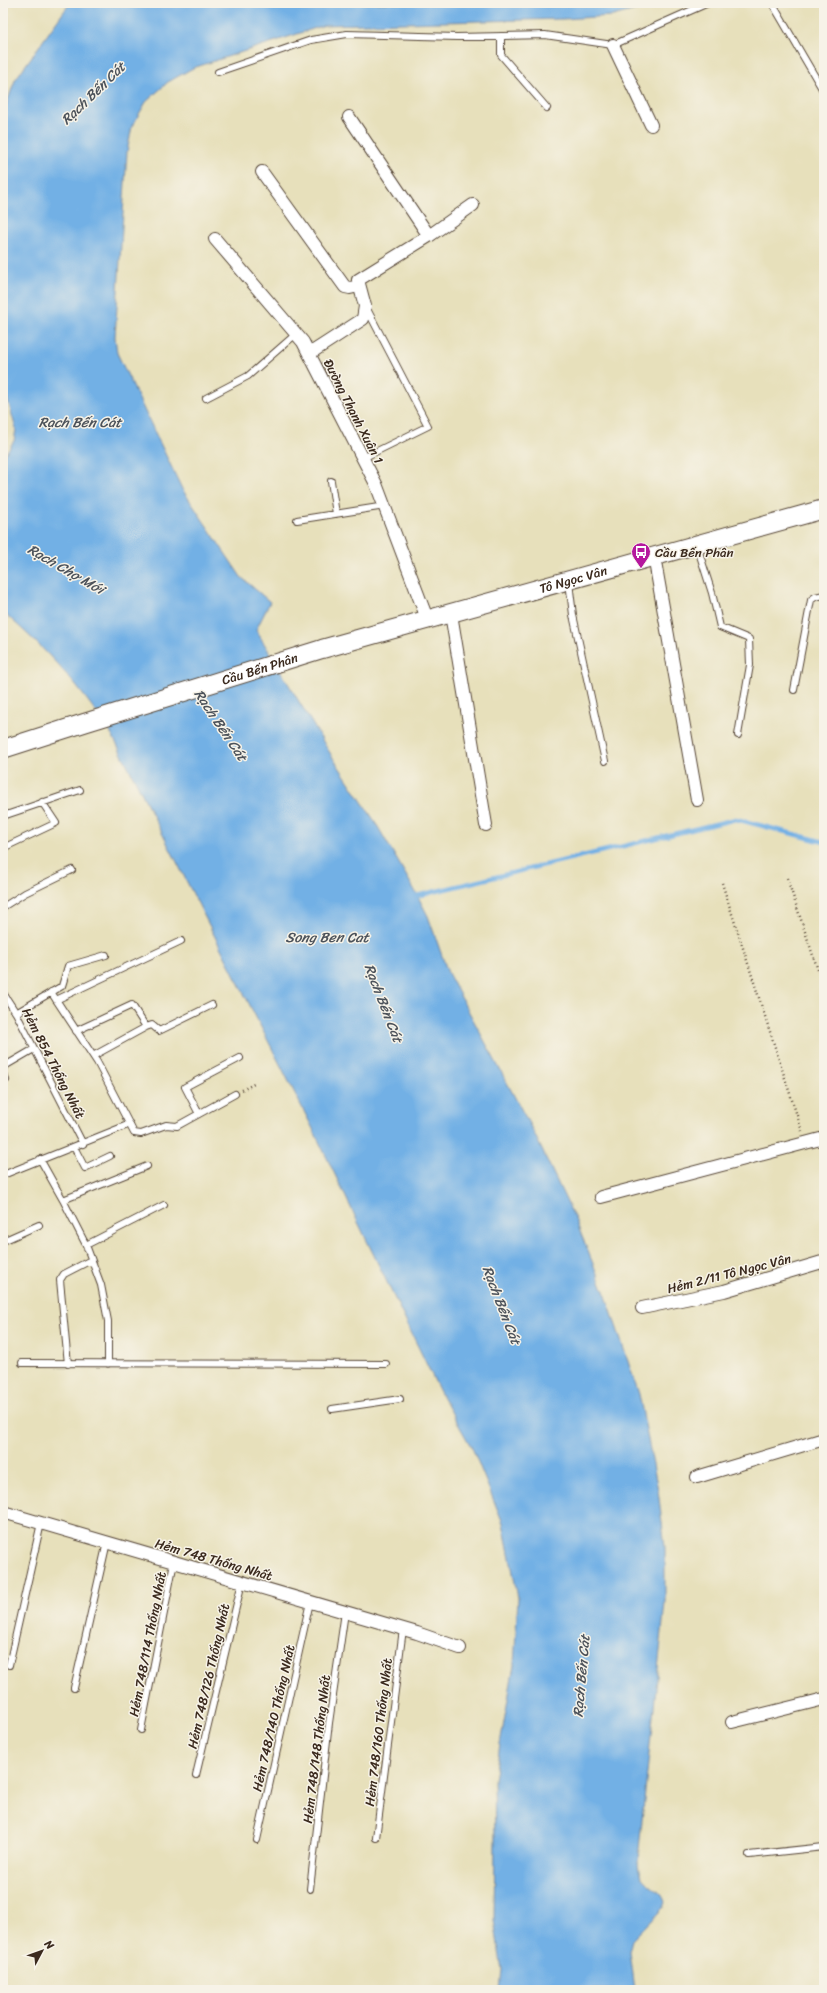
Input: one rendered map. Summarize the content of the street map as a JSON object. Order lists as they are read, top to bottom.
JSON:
{
  "streets": {
    "main road": ["Tô Ngọc Vân", "Cầu Bến Phân"],
    "street": ["Đường Thạnh Xuân 1", "Hẻm 2/11 Tô Ngọc Vân", "Hẻm 748 Thống Nhất"],
    "lane": [
      "Hẻm 854 Thống Nhất",
      "Hẻm 748/114 Thống Nhất",
      "Hẻm 748/126 Thống Nhất",
      "Hẻm 748/140 Thống Nhất",
      "Hẻm 748/160 Thống Nhất",
      "Hẻm 748/148 Thống Nhất"
    ]
  },
  "crossings": [
    ["Đường Thạnh Xuân 1", "Tô Ngọc Vân"],
    ["Tô Ngọc Vân", "Cầu Bến Phân"],
    ["Hẻm 748 Thống Nhất", "Hẻm 748/114 Thống Nhất"],
    ["Hẻm 748 Thống Nhất", "Hẻm 748/126 Thống Nhất"],
    ["Hẻm 748 Thống Nhất", "Hẻm 748/140 Thống Nhất"],
    ["Hẻm 748 Thống Nhất", "Hẻm 748/160 Thống Nhất"],
    ["Hẻm 748 Thống Nhất", "Hẻm 748/148 Thống Nhất"]
  ],
  "water": ["Rạch Bến Cát", "Rạch Chợ Mới", "Song Ben Cat"],
  "places": {
    "bus stop": ["Cầu Bến Phân"]
  },
  "north": "top right"
}
